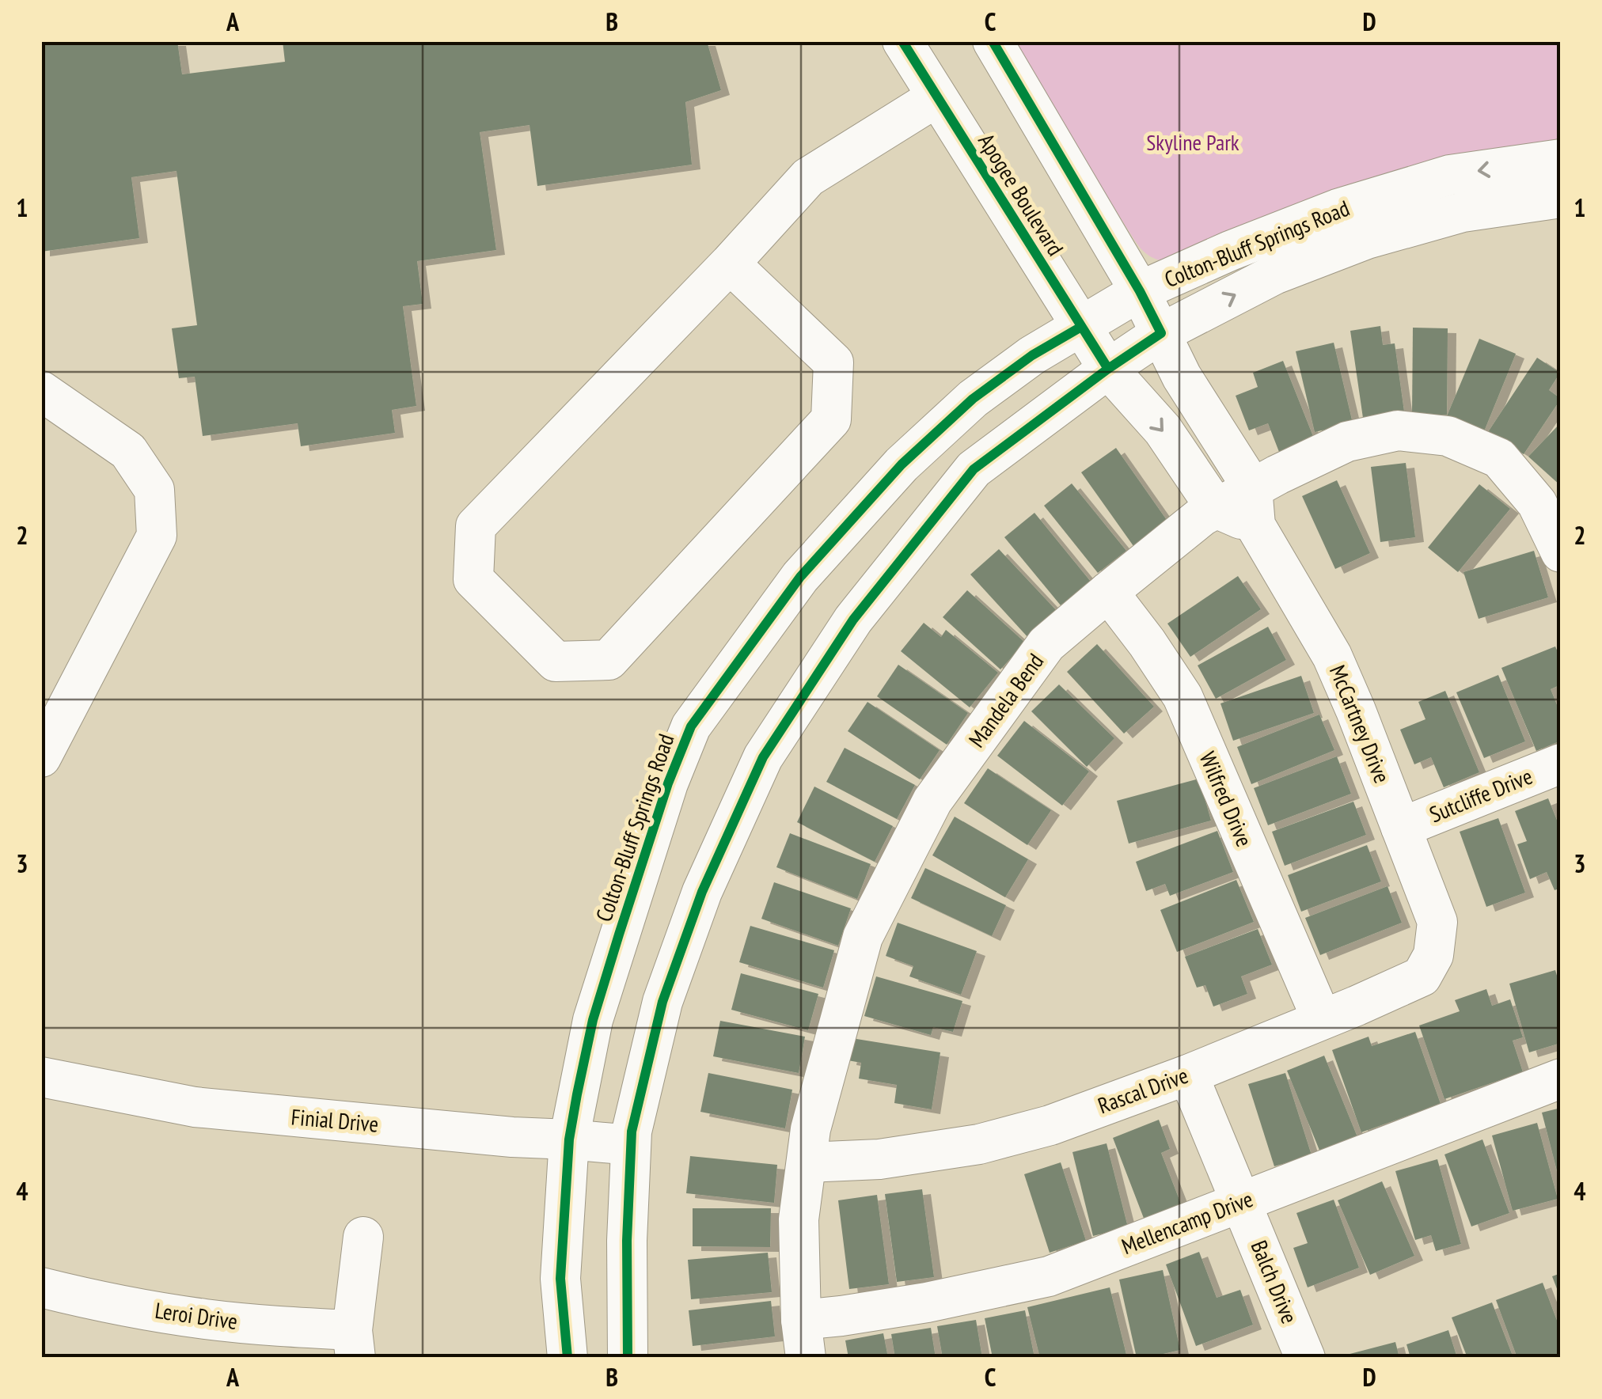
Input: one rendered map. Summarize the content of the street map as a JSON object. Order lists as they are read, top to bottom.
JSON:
{
  "streets": {
    "street": [
      "Apogee Boulevard",
      "Colton-Bluff Springs Road",
      "Mandela Bend",
      "McCartney Drive",
      "Sutcliffe Drive",
      "Wilfred Drive",
      "Rascal Drive",
      "Finial Drive",
      "Mellencamp Drive",
      "Balch Drive",
      "Leroi Drive"
    ]
  },
  "crossings": [
    ["Apogee Boulevard", "Colton-Bluff Springs Road"],
    ["Colton-Bluff Springs Road", "McCartney Drive"],
    ["Colton-Bluff Springs Road", "Finial Drive"],
    ["Mandela Bend", "McCartney Drive"],
    ["Mandela Bend", "Wilfred Drive"],
    ["Mandela Bend", "Rascal Drive"],
    ["Mandela Bend", "Mellencamp Drive"],
    ["McCartney Drive", "Sutcliffe Drive"],
    ["McCartney Drive", "Rascal Drive"],
    ["Wilfred Drive", "Rascal Drive"],
    ["Rascal Drive", "Balch Drive"],
    ["Mellencamp Drive", "Balch Drive"]
  ],
  "parks": ["Skyline Park"],
  "grid": {
    "columns": [
      "A",
      "B",
      "C",
      "D"
    ],
    "rows": [
      "1",
      "2",
      "3",
      "4"
    ]
  }
}
